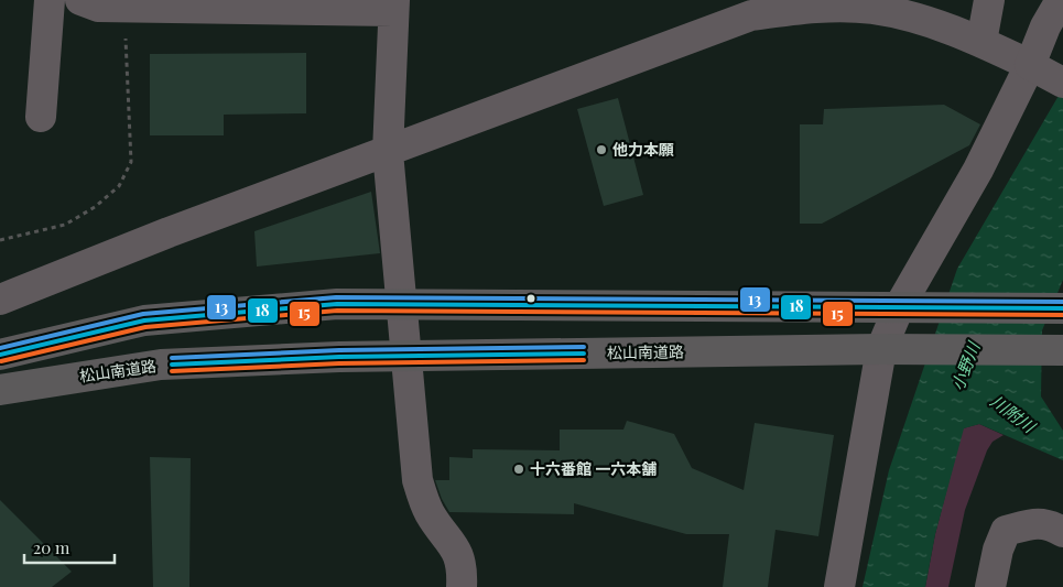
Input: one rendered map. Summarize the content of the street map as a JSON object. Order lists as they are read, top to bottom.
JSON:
{
  "streets": {
    "highway": ["松山南道路"]
  },
  "water": ["小野川", "川附川"],
  "places": ["他力本願", "十六番館 一六本舗"],
  "lines": ["transit line 13", "transit line 18", "transit line 15"],
  "scale_bar": "20 m"
}
